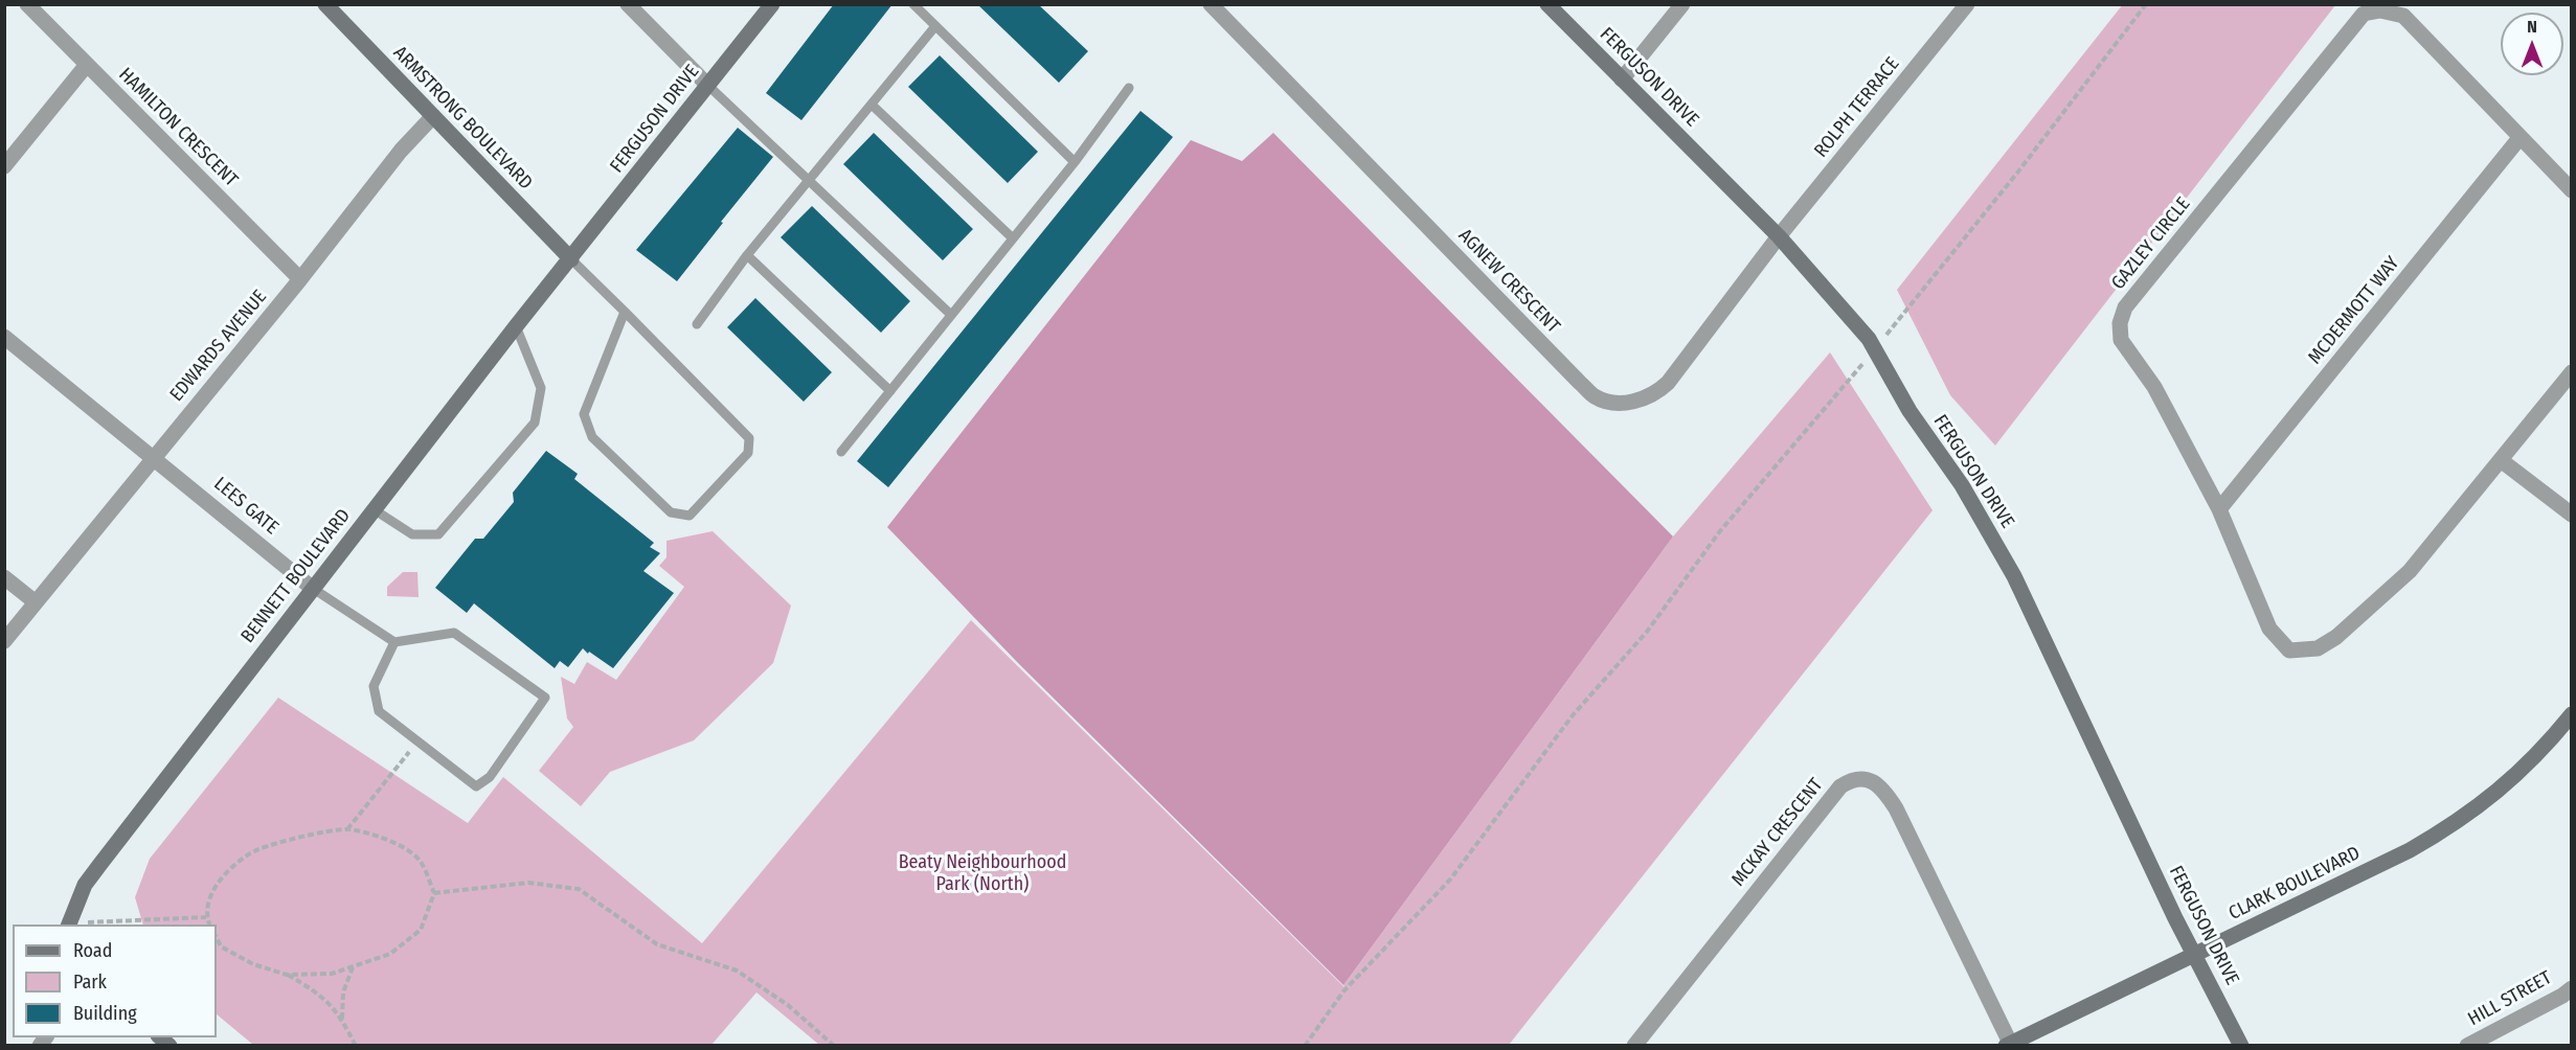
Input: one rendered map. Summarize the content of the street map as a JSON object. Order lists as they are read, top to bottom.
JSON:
{
  "streets": {
    "street": [
      "FERGUSON DRIVE",
      "ROLPH TERRACE",
      "ARMSTRONG BOULEVARD",
      "HAMILTON CRESCENT",
      "GAZLEY CIRCLE",
      "AGNEW CRESCENT",
      "MCDERMOTT WAY",
      "EDWARDS AVENUE",
      "LEES GATE",
      "BENNETT BOULEVARD",
      "MCKAY CRESCENT",
      "CLARK BOULEVARD",
      "HILL STREET"
    ]
  },
  "crossings": [
    ["FERGUSON DRIVE", "ROLPH TERRACE"],
    ["FERGUSON DRIVE", "ARMSTRONG BOULEVARD"],
    ["FERGUSON DRIVE", "AGNEW CRESCENT"],
    ["FERGUSON DRIVE", "BENNETT BOULEVARD"],
    ["FERGUSON DRIVE", "CLARK BOULEVARD"],
    ["ROLPH TERRACE", "AGNEW CRESCENT"],
    ["ARMSTRONG BOULEVARD", "EDWARDS AVENUE"],
    ["ARMSTRONG BOULEVARD", "BENNETT BOULEVARD"],
    ["HAMILTON CRESCENT", "EDWARDS AVENUE"],
    ["GAZLEY CIRCLE", "MCDERMOTT WAY"],
    ["EDWARDS AVENUE", "LEES GATE"],
    ["LEES GATE", "BENNETT BOULEVARD"],
    ["MCKAY CRESCENT", "CLARK BOULEVARD"]
  ],
  "parks": ["Beaty Neighbourhood Park (North)"],
  "legend": ["Road", "Park", "Building"],
  "north": "top"
}
